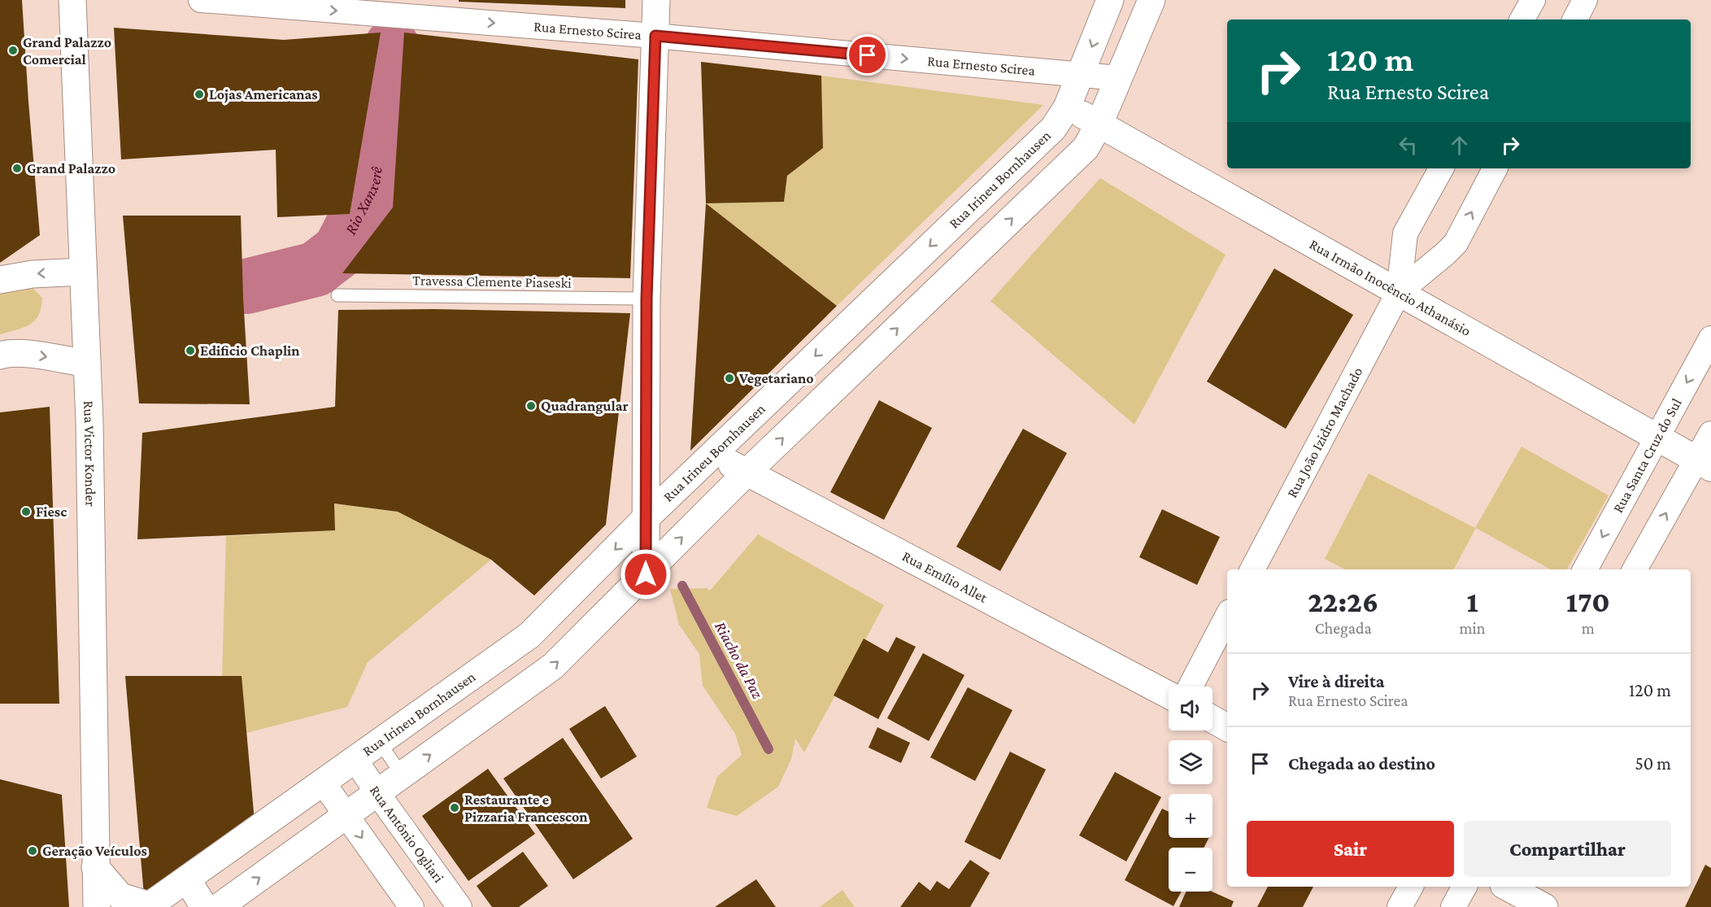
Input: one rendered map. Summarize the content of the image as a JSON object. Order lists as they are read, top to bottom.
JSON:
{
  "streets": {
    "street": [
      "Rua Ernesto Scirea",
      "Rua Irineu Bornhausen",
      "Rua Irmão Inocêncio Athanásio",
      "Rua João Izidro Machado",
      "Rua Victor Konder",
      "Rua Santa Cruz do Sul",
      "Rua Emílio Allet",
      "Rua Antônio Ogliari"
    ],
    "lane": ["Travessa Clemente Piaseski"]
  },
  "crossings": [
    ["Rua Ernesto Scirea", "Rua Irineu Bornhausen"],
    ["Rua Irineu Bornhausen", "Rua Irmão Inocêncio Athanásio"],
    ["Rua Irineu Bornhausen", "Rua Emílio Allet"],
    ["Rua Irineu Bornhausen", "Rua Antônio Ogliari"],
    ["Rua Irmão Inocêncio Athanásio", "Rua João Izidro Machado"],
    ["Rua Irmão Inocêncio Athanásio", "Rua Santa Cruz do Sul"]
  ],
  "one_way": ["Rua Ernesto Scirea"],
  "water": ["Rio Xanxerê", "Riacho da Paz"],
  "places": [
    "Grand Palazzo Comercial",
    "Lojas Americanas",
    "Grand Palazzo",
    "Edificio Chaplin",
    "Vegetariano",
    "Quadrangular",
    "Fiesc",
    "Restaurante e Pizzaria Francescon",
    "Geração Veículos"
  ],
  "page": {
    "turn": ["120 m", "Rua Ernesto Scirea"],
    "eta": [
      "22:26",
      "Chegada",
      "1",
      "min",
      "170",
      "m"
    ],
    "list": [
      {
        "name": "Vire à direita",
        "note": "Rua Ernesto Scirea",
        "value": "120 m"
      },
      {
        "name": "Chegada ao destino",
        "value": "50 m"
      }
    ],
    "map_buttons": ["+", "−"],
    "buttons": ["Sair", "Compartilhar"]
  }
}
